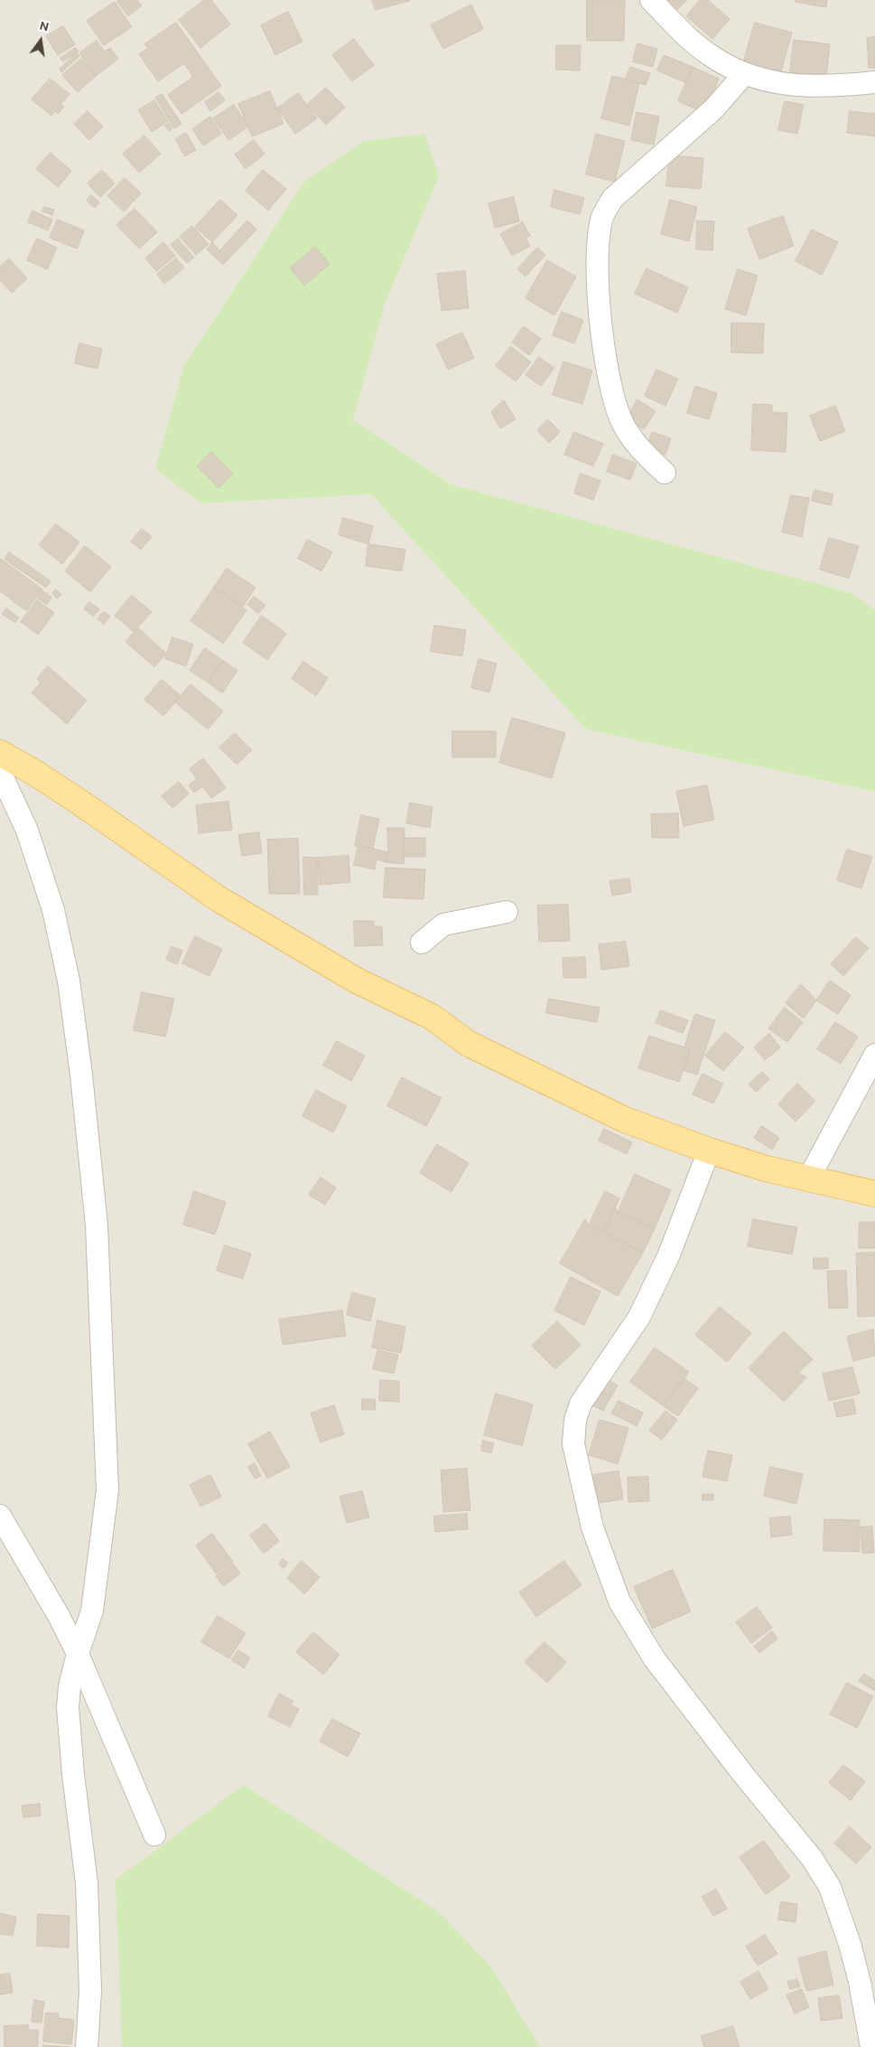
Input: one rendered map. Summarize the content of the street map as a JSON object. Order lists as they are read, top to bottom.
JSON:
{
  "north": "top"
}
